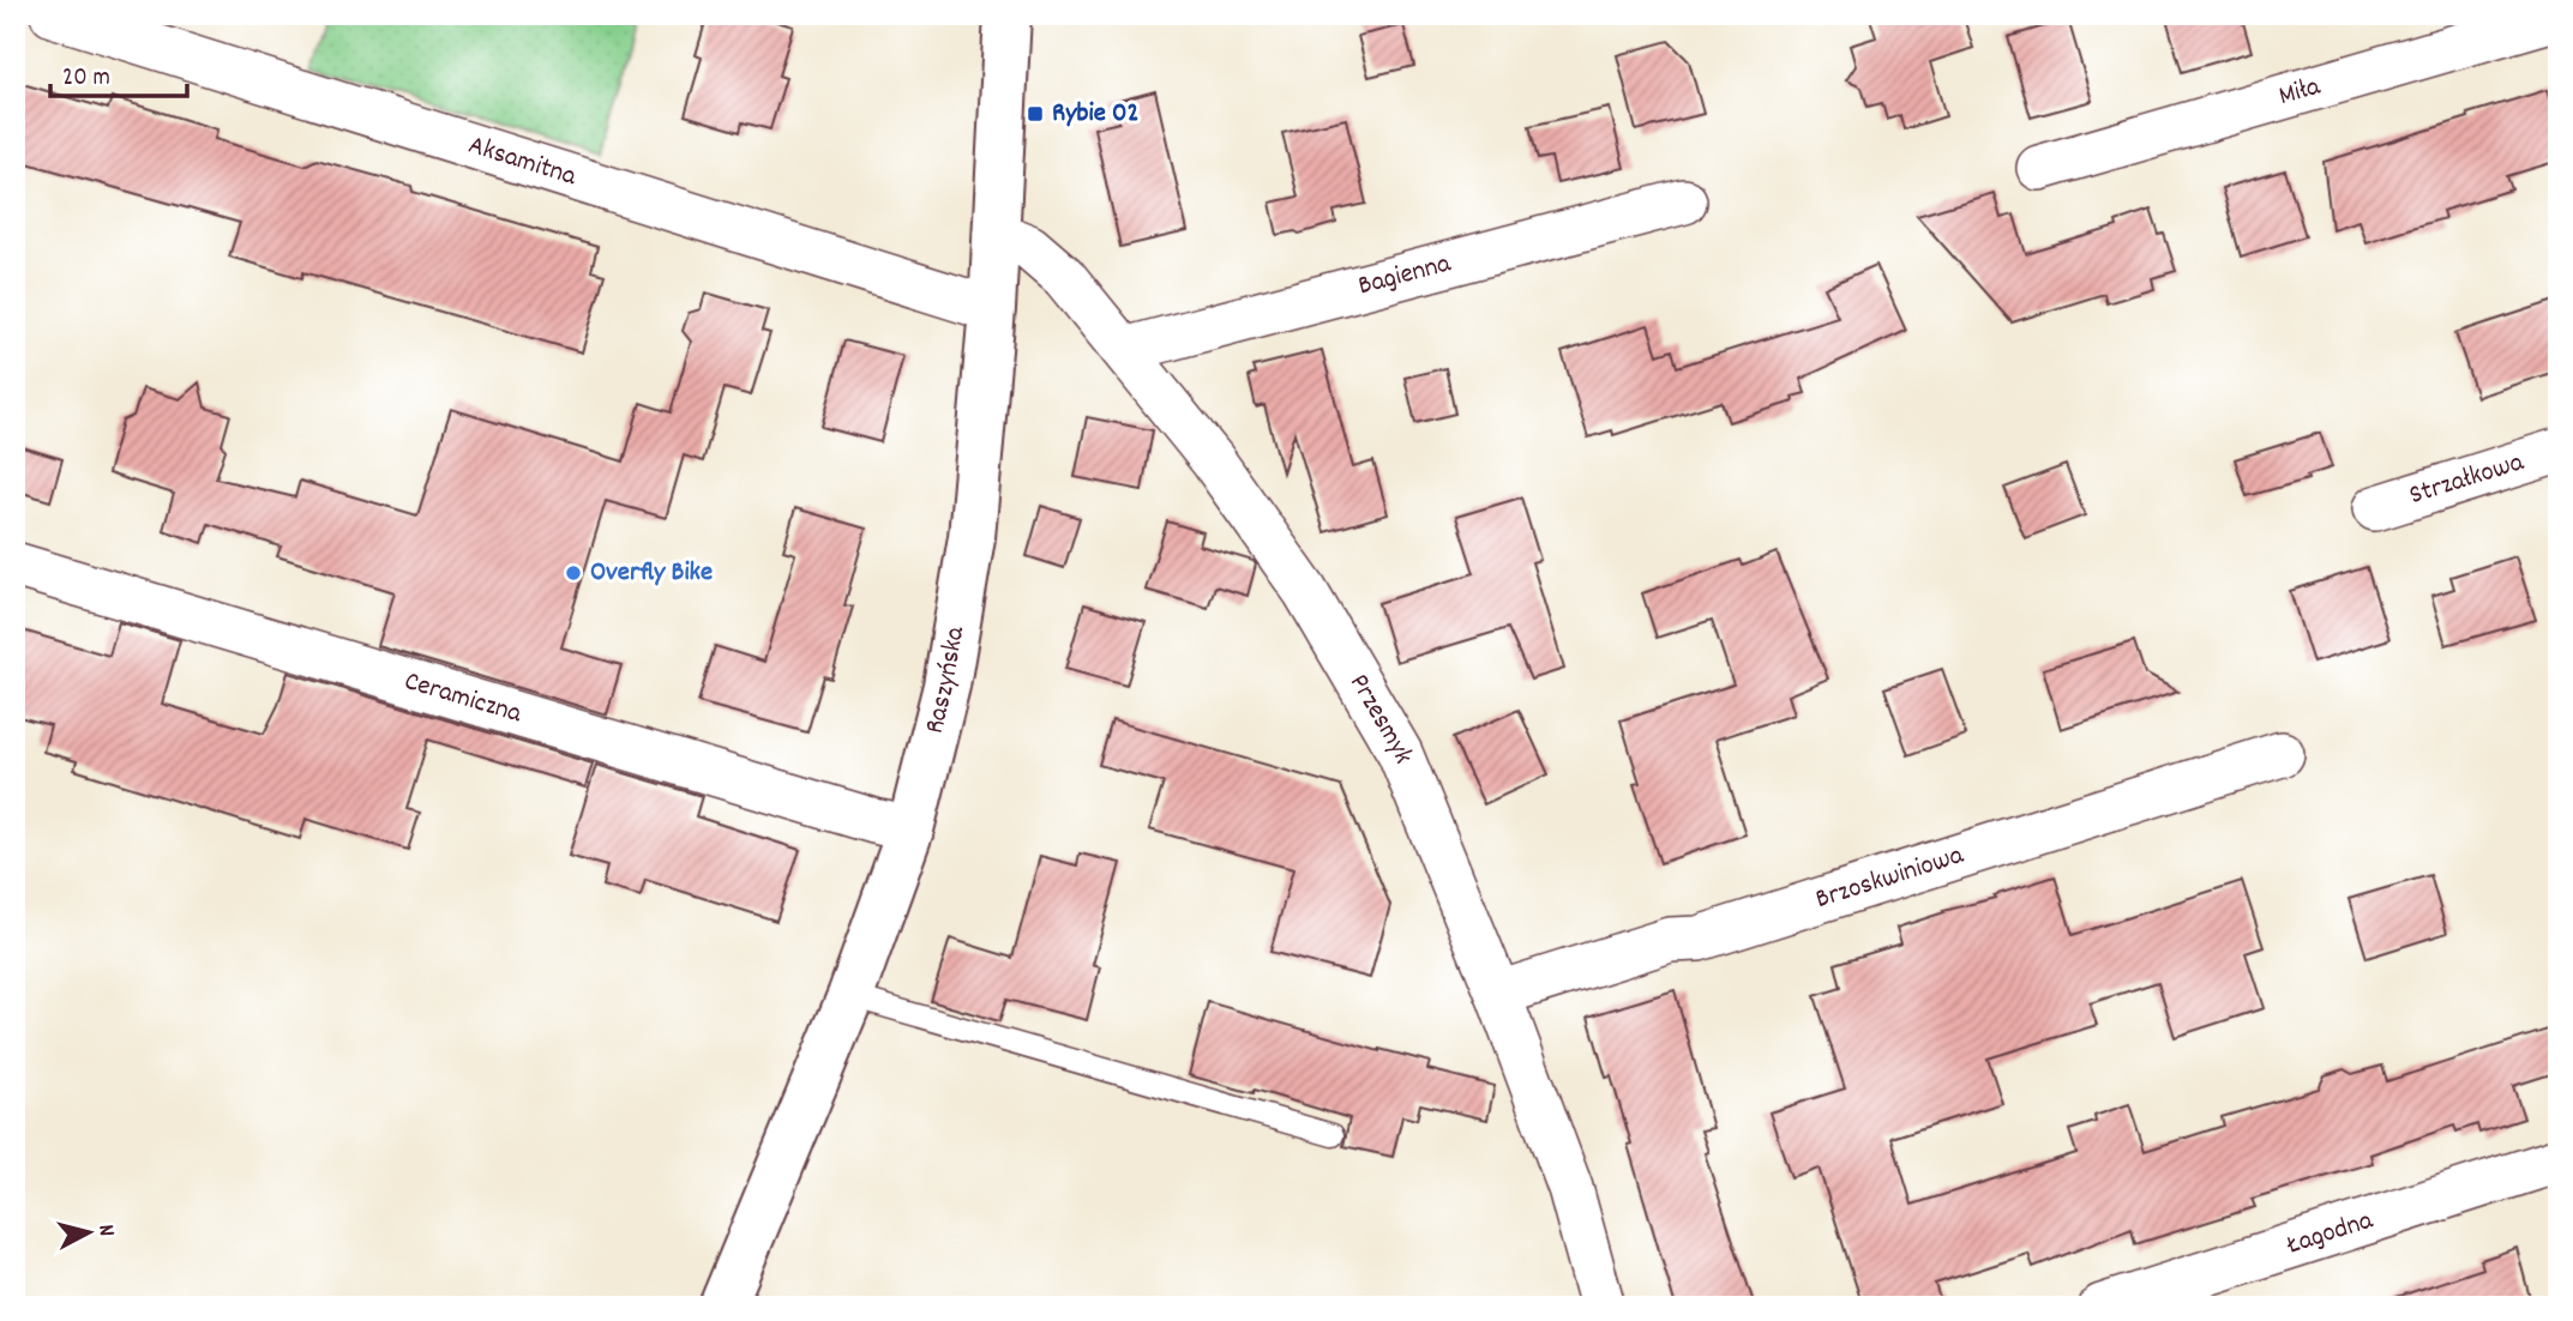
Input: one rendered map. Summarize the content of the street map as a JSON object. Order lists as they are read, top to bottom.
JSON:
{
  "streets": {
    "street": [
      "Miła",
      "Aksamitna",
      "Bagienna",
      "Strzałkowa",
      "Raszyńska",
      "Ceramiczna",
      "Przesmyk",
      "Brzoskwiniowa",
      "Łagodna"
    ]
  },
  "crossings": [
    ["Aksamitna", "Raszyńska"],
    ["Bagienna", "Przesmyk"],
    ["Raszyńska", "Ceramiczna"],
    ["Raszyńska", "Przesmyk"],
    ["Przesmyk", "Brzoskwiniowa"]
  ],
  "places": {
    "transit": ["Rybie 02"],
    "other": ["Overfly Bike"]
  },
  "scale_bar": "20 m",
  "north": "right"
}
